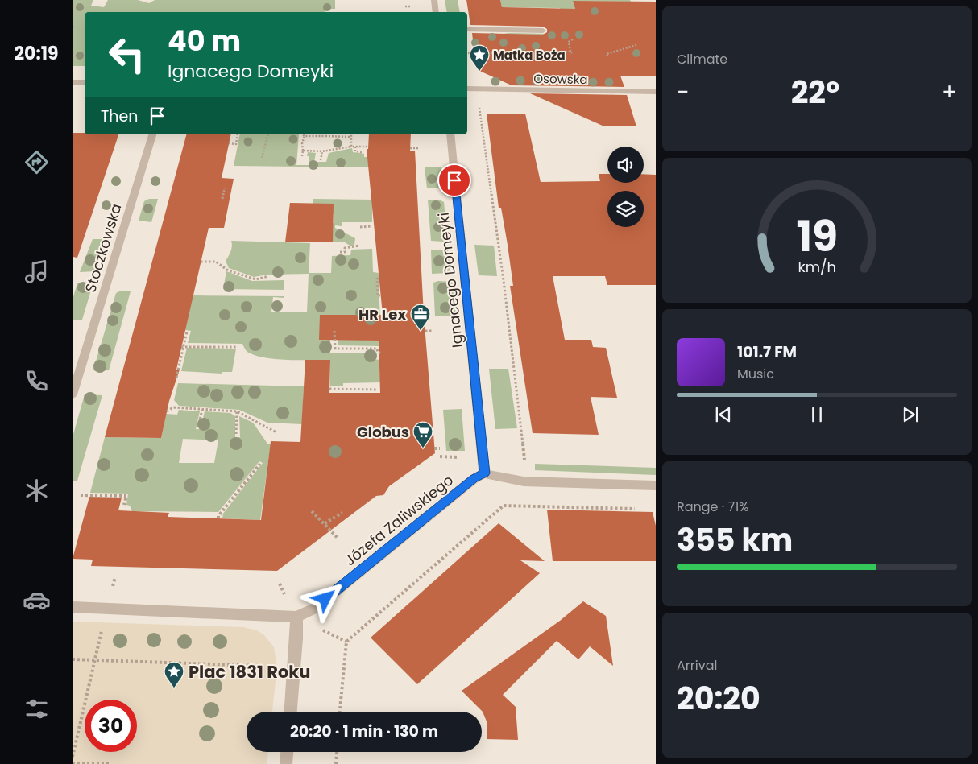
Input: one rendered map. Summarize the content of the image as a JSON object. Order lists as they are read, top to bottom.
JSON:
{
  "streets": {
    "street": [
      "Osowska",
      "Stoczkowska",
      "Ignacego Domeyki",
      "Józefa Zaliwskiego"
    ]
  },
  "crossings": [
    ["Ignacego Domeyki", "Józefa Zaliwskiego"]
  ],
  "places": {
    "place": ["Matka Boża", "Plac 1831 Roku"],
    "office": ["HR Lex"],
    "supermarket": ["Globus"]
  },
  "page": {
    "tabs": "20:19",
    "tile": [
      "Climate",
      ["Range · 71%", "355 km"],
      ["Arrival", "20:20"]
    ],
    "turn": ["40 m", "Ignacego Domeyki"],
    "heat": ["−", "22°", "+"],
    "then": "Then",
    "song": ["101.7 FM", "Music"],
    "limit": "30",
    "trip": "20:20 · 1 min · 130 m",
    "gauge": ["19", "km/h"]
  }
}
